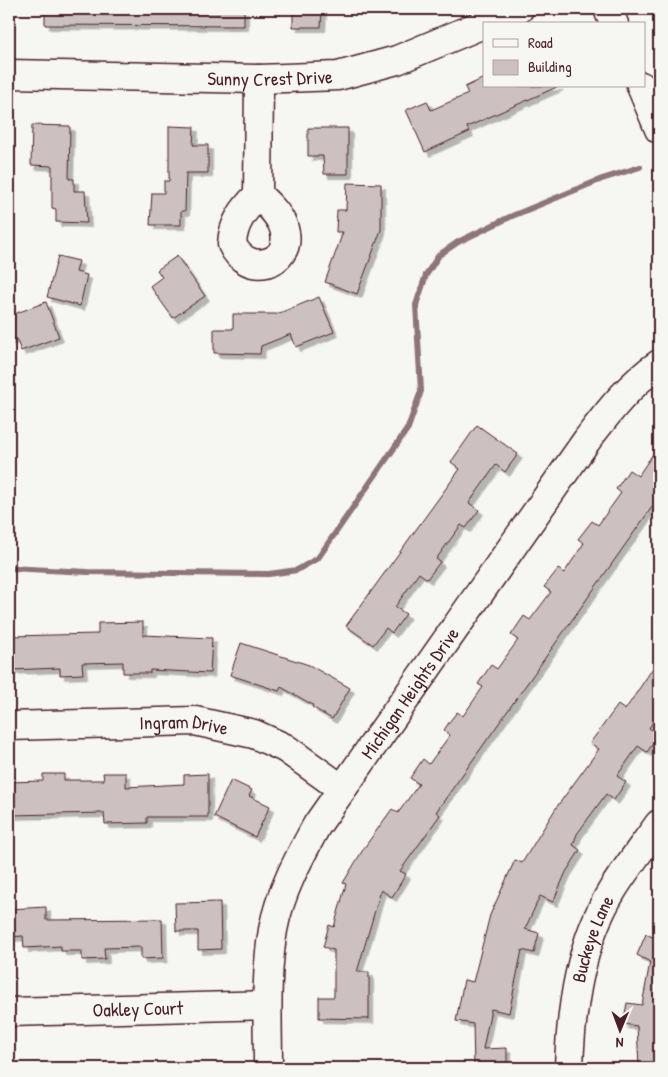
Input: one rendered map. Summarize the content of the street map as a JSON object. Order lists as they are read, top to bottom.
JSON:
{
  "streets": {
    "street": [
      "Sunny Crest Drive",
      "Michigan Heights Drive",
      "Ingram Drive",
      "Buckeye Lane",
      "Oakley Court"
    ]
  },
  "crossings": [
    ["Michigan Heights Drive", "Ingram Drive"],
    ["Michigan Heights Drive", "Oakley Court"]
  ],
  "legend": ["Road", "Building"],
  "north": "bottom"
}
